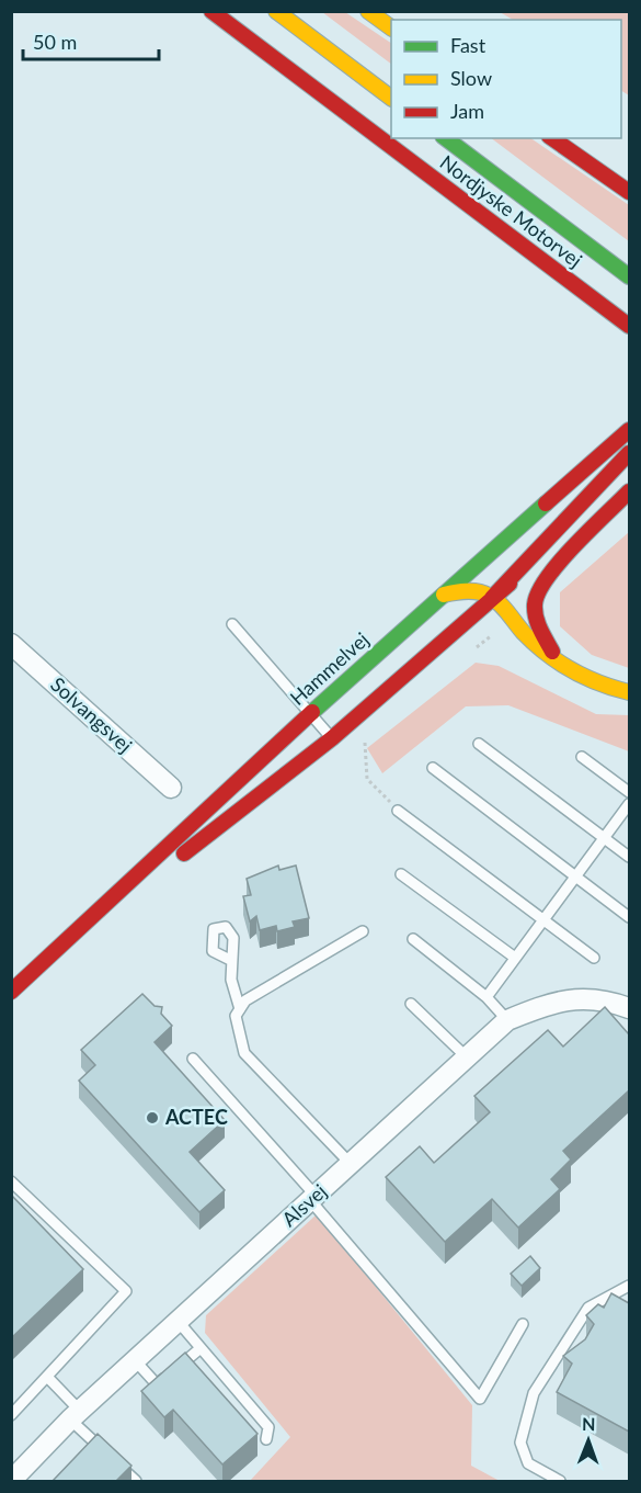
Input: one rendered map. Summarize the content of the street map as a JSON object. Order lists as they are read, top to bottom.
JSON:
{
  "streets": {
    "main road": ["Nordjyske Motorvej", "Hammelvej"],
    "street": ["Solvangsvej", "Alsvej"]
  },
  "places": ["ACTEC"],
  "legend": ["Fast", "Slow", "Jam"],
  "scale_bar": "50 m",
  "north": "top"
}
